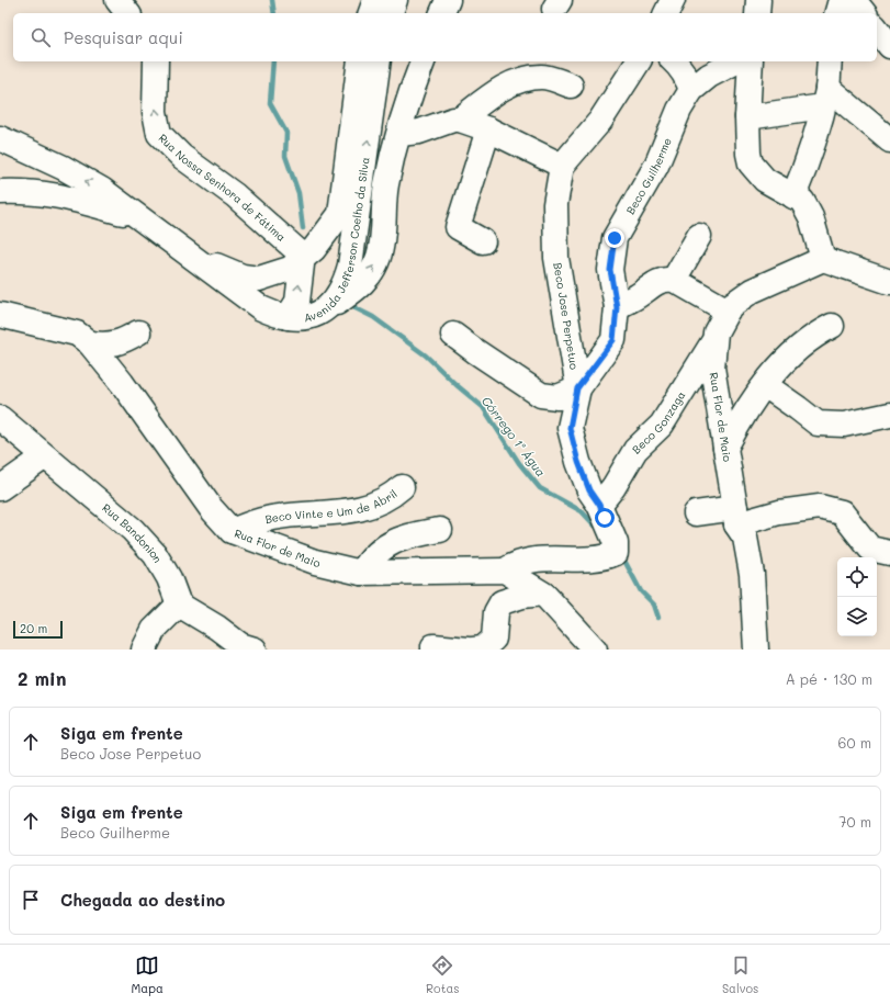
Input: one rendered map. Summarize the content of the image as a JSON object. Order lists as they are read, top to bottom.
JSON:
{
  "streets": {
    "street": [
      "Beco Guilherme",
      "Rua Nossa Senhora de Fátima",
      "Avenida Jefferson Coelho da Silva",
      "Beco Jose Perpetuo",
      "Rua Flor de Maio",
      "Beco Gonzaga",
      "Beco Vinte e Um de Abril",
      "Rua Bandonion"
    ]
  },
  "crossings": [
    ["Beco Guilherme", "Beco Jose Perpetuo"],
    ["Rua Nossa Senhora de Fátima", "Avenida Jefferson Coelho da Silva"],
    ["Beco Jose Perpetuo", "Rua Flor de Maio"],
    ["Beco Jose Perpetuo", "Beco Gonzaga"],
    ["Rua Flor de Maio", "Beco Gonzaga"],
    ["Rua Flor de Maio", "Beco Vinte e Um de Abril"]
  ],
  "one_way": ["Rua Nossa Senhora de Fátima"],
  "water": ["Córrego 1ª Água"],
  "scale_bar": "20 m",
  "page": {
    "search": "Pesquisar aqui",
    "scale": "20 m",
    "heading": ["2 min", "A pé · 130 m"],
    "list": [
      ["Siga em frente", "Beco Jose Perpetuo", "60 m"],
      ["Siga em frente", "Beco Guilherme", "70 m"],
      "Chegada ao destino"
    ],
    "nav": ["Mapa", "Rotas", "Salvos"]
  }
}
